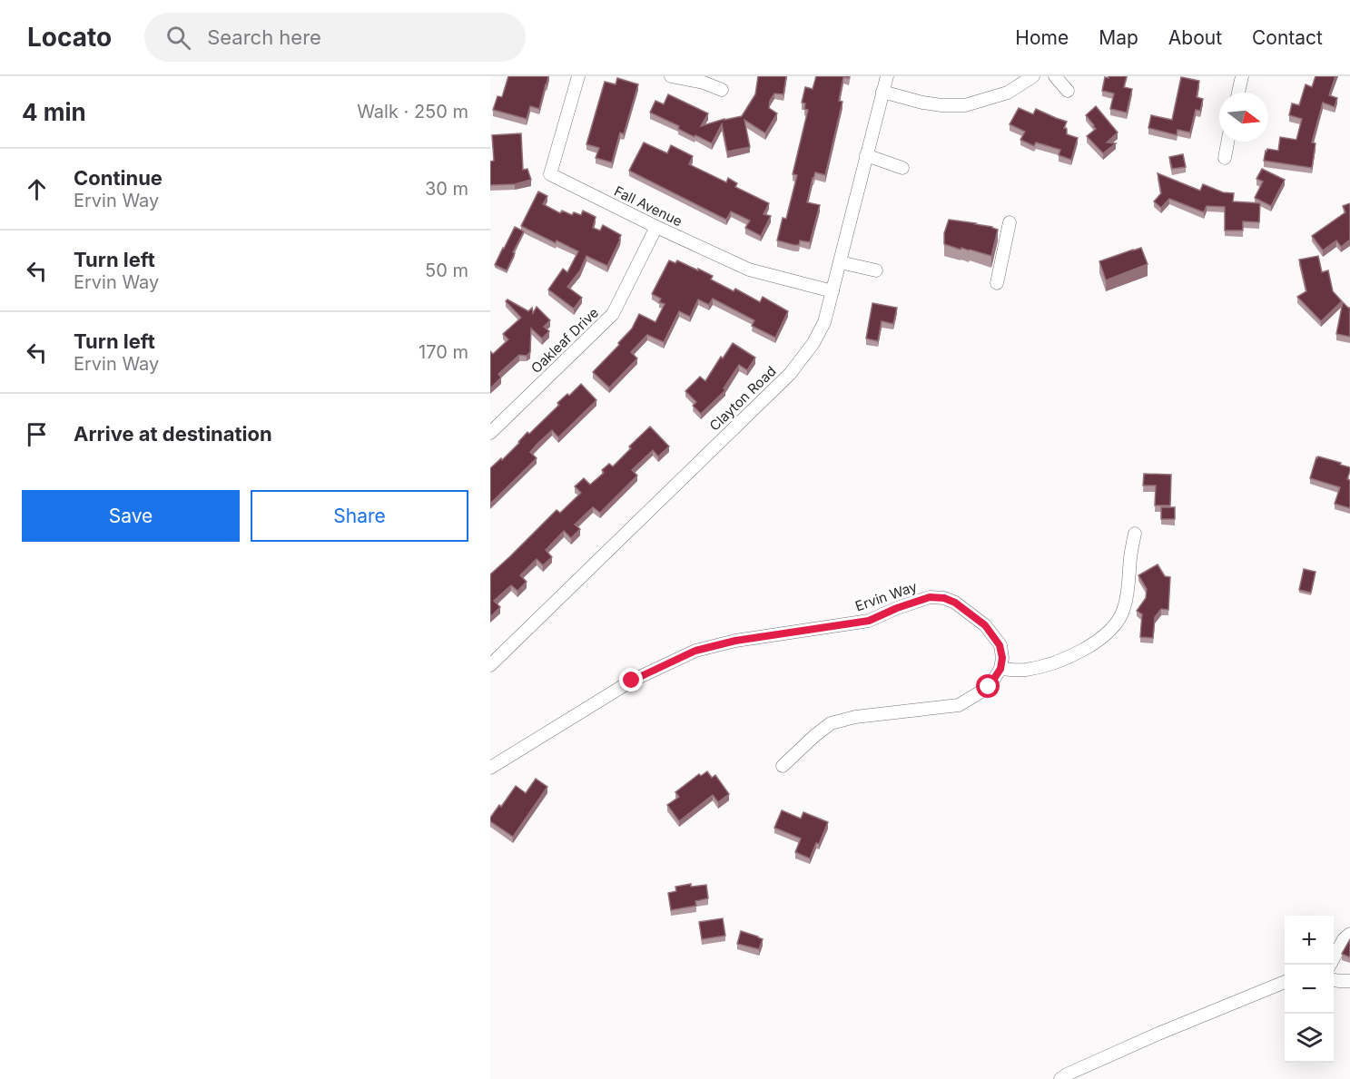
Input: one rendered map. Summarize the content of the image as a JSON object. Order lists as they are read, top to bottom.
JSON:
{
  "streets": {
    "street": [
      "Fall Avenue",
      "Oakleaf Drive",
      "Clayton Road",
      "Ervin Way"
    ]
  },
  "crossings": [
    ["Fall Avenue", "Oakleaf Drive"],
    ["Fall Avenue", "Clayton Road"]
  ],
  "north": "right",
  "page": {
    "header": "Locato",
    "search": "Search here",
    "nav": [
      "Home",
      "Map",
      "About",
      "Contact"
    ],
    "heading": ["4 min", "Walk · 250 m"],
    "list": [
      ["Continue", "Ervin Way", "30 m"],
      ["Turn left", "Ervin Way", "50 m"],
      ["Turn left", "Ervin Way", "170 m"],
      "Arrive at destination"
    ],
    "buttons": ["Save", "Share"],
    "map_buttons": ["+", "−"]
  }
}
